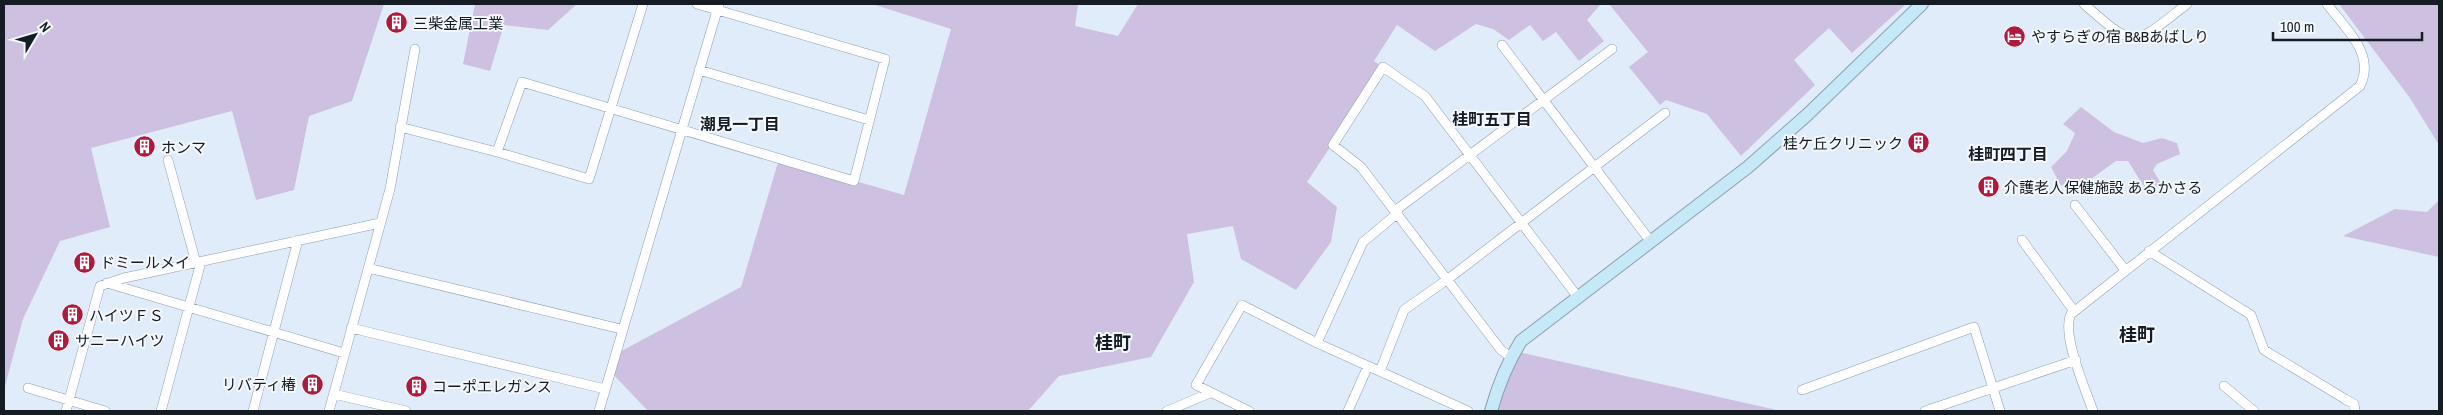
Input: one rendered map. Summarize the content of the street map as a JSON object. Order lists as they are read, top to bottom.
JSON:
{
  "districts": [
    "桂町五丁目",
    "潮見一丁目",
    "桂町四丁目",
    "桂町",
    "桂町"
  ],
  "places": {
    "building": [
      "三柴金属工業",
      "桂ケ丘クリニック",
      "ホンマ",
      "介護老人保健施設 あるかさる",
      "ドミールメイ",
      "ハイツＦＳ",
      "サニーハイツ",
      "リバティ椿",
      "コーポエレガンス"
    ],
    "hotel": ["やすらぎの宿 B&Bあばしり"]
  },
  "scale_bar": "100 m",
  "north": "top right"
}
